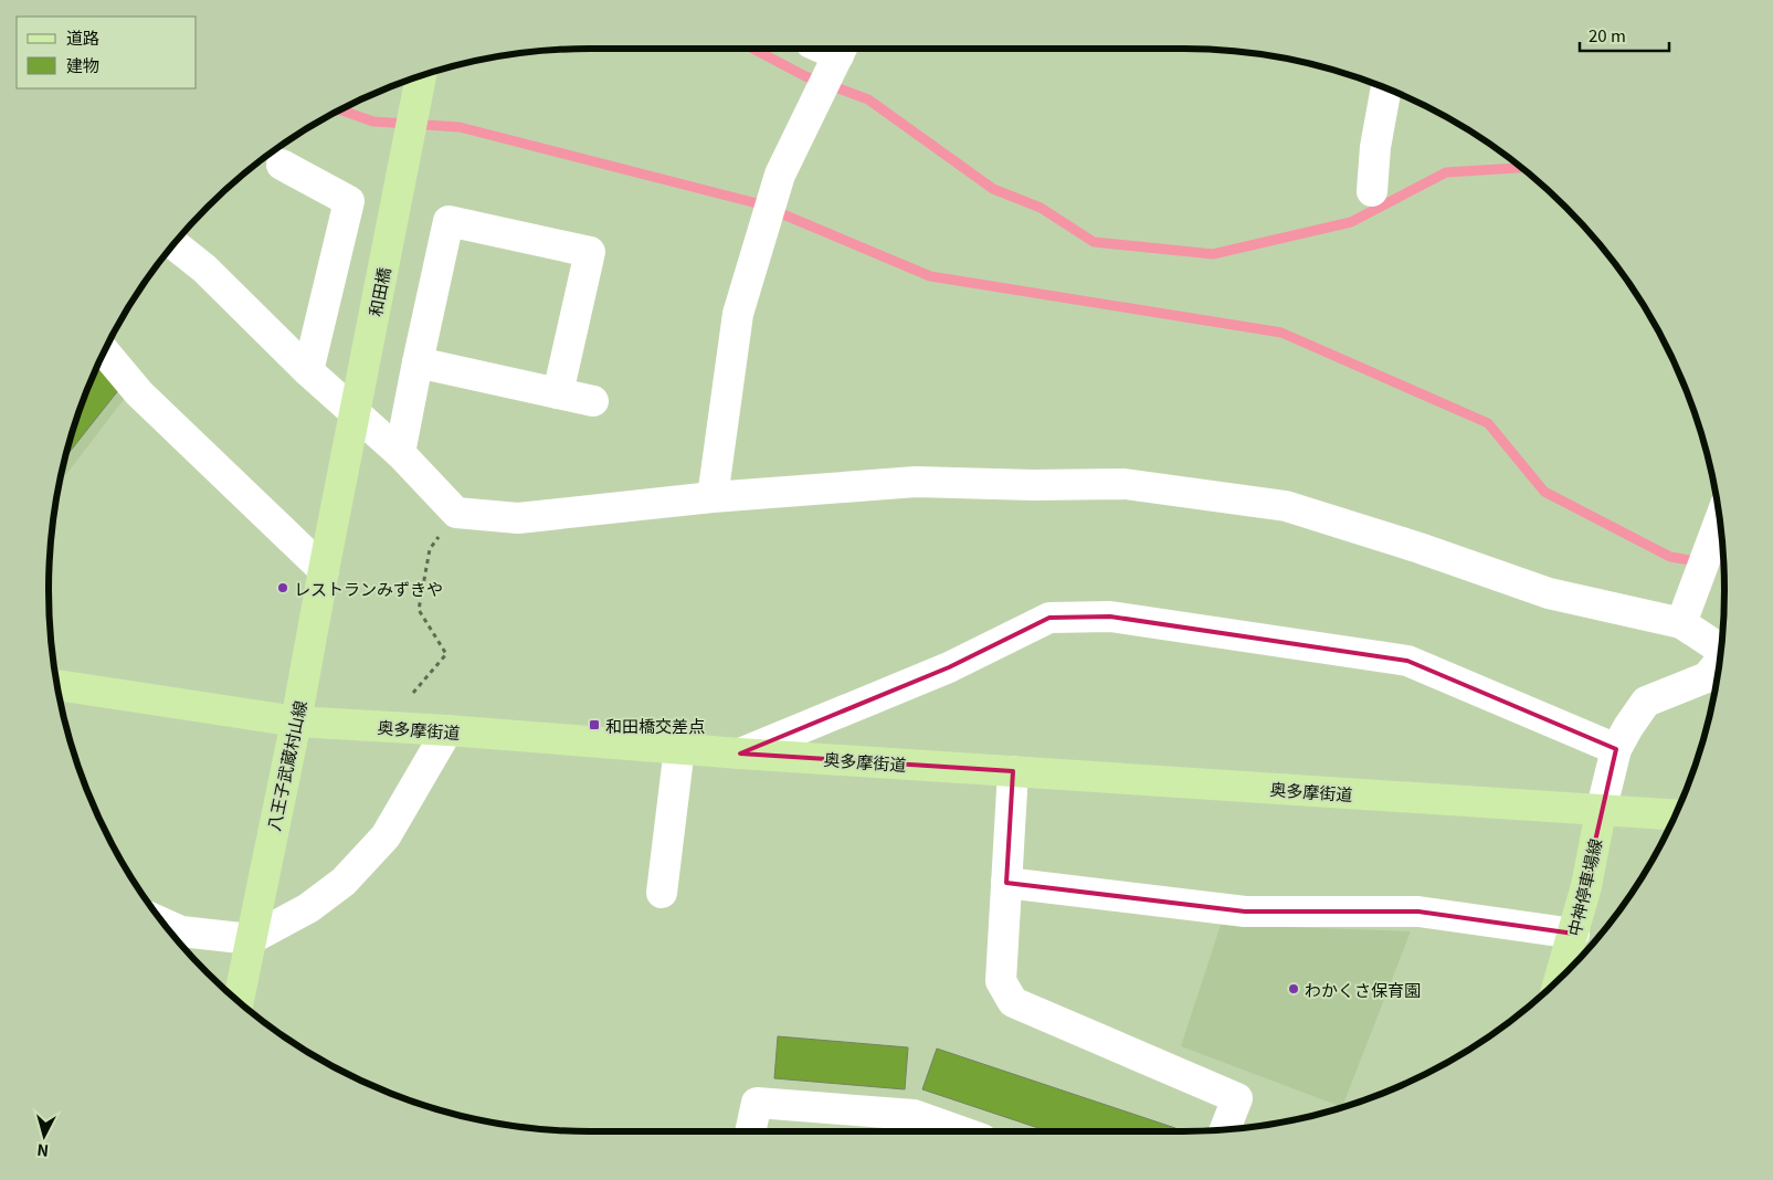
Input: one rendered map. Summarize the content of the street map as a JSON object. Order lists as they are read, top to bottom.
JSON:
{
  "streets": {
    "main road": [
      "和田橋",
      "奥多摩街道",
      "八王子武蔵村山線",
      "中神停車場線"
    ]
  },
  "crossings": [
    ["和田橋", "八王子武蔵村山線"],
    ["奥多摩街道", "八王子武蔵村山線"],
    ["奥多摩街道", "中神停車場線"]
  ],
  "places": {
    "other": ["レストランみずきや", "わかくさ保育園"],
    "transit": ["和田橋交差点"]
  },
  "legend": ["道路", "建物"],
  "scale_bar": "20 m",
  "north": "bottom"
}
